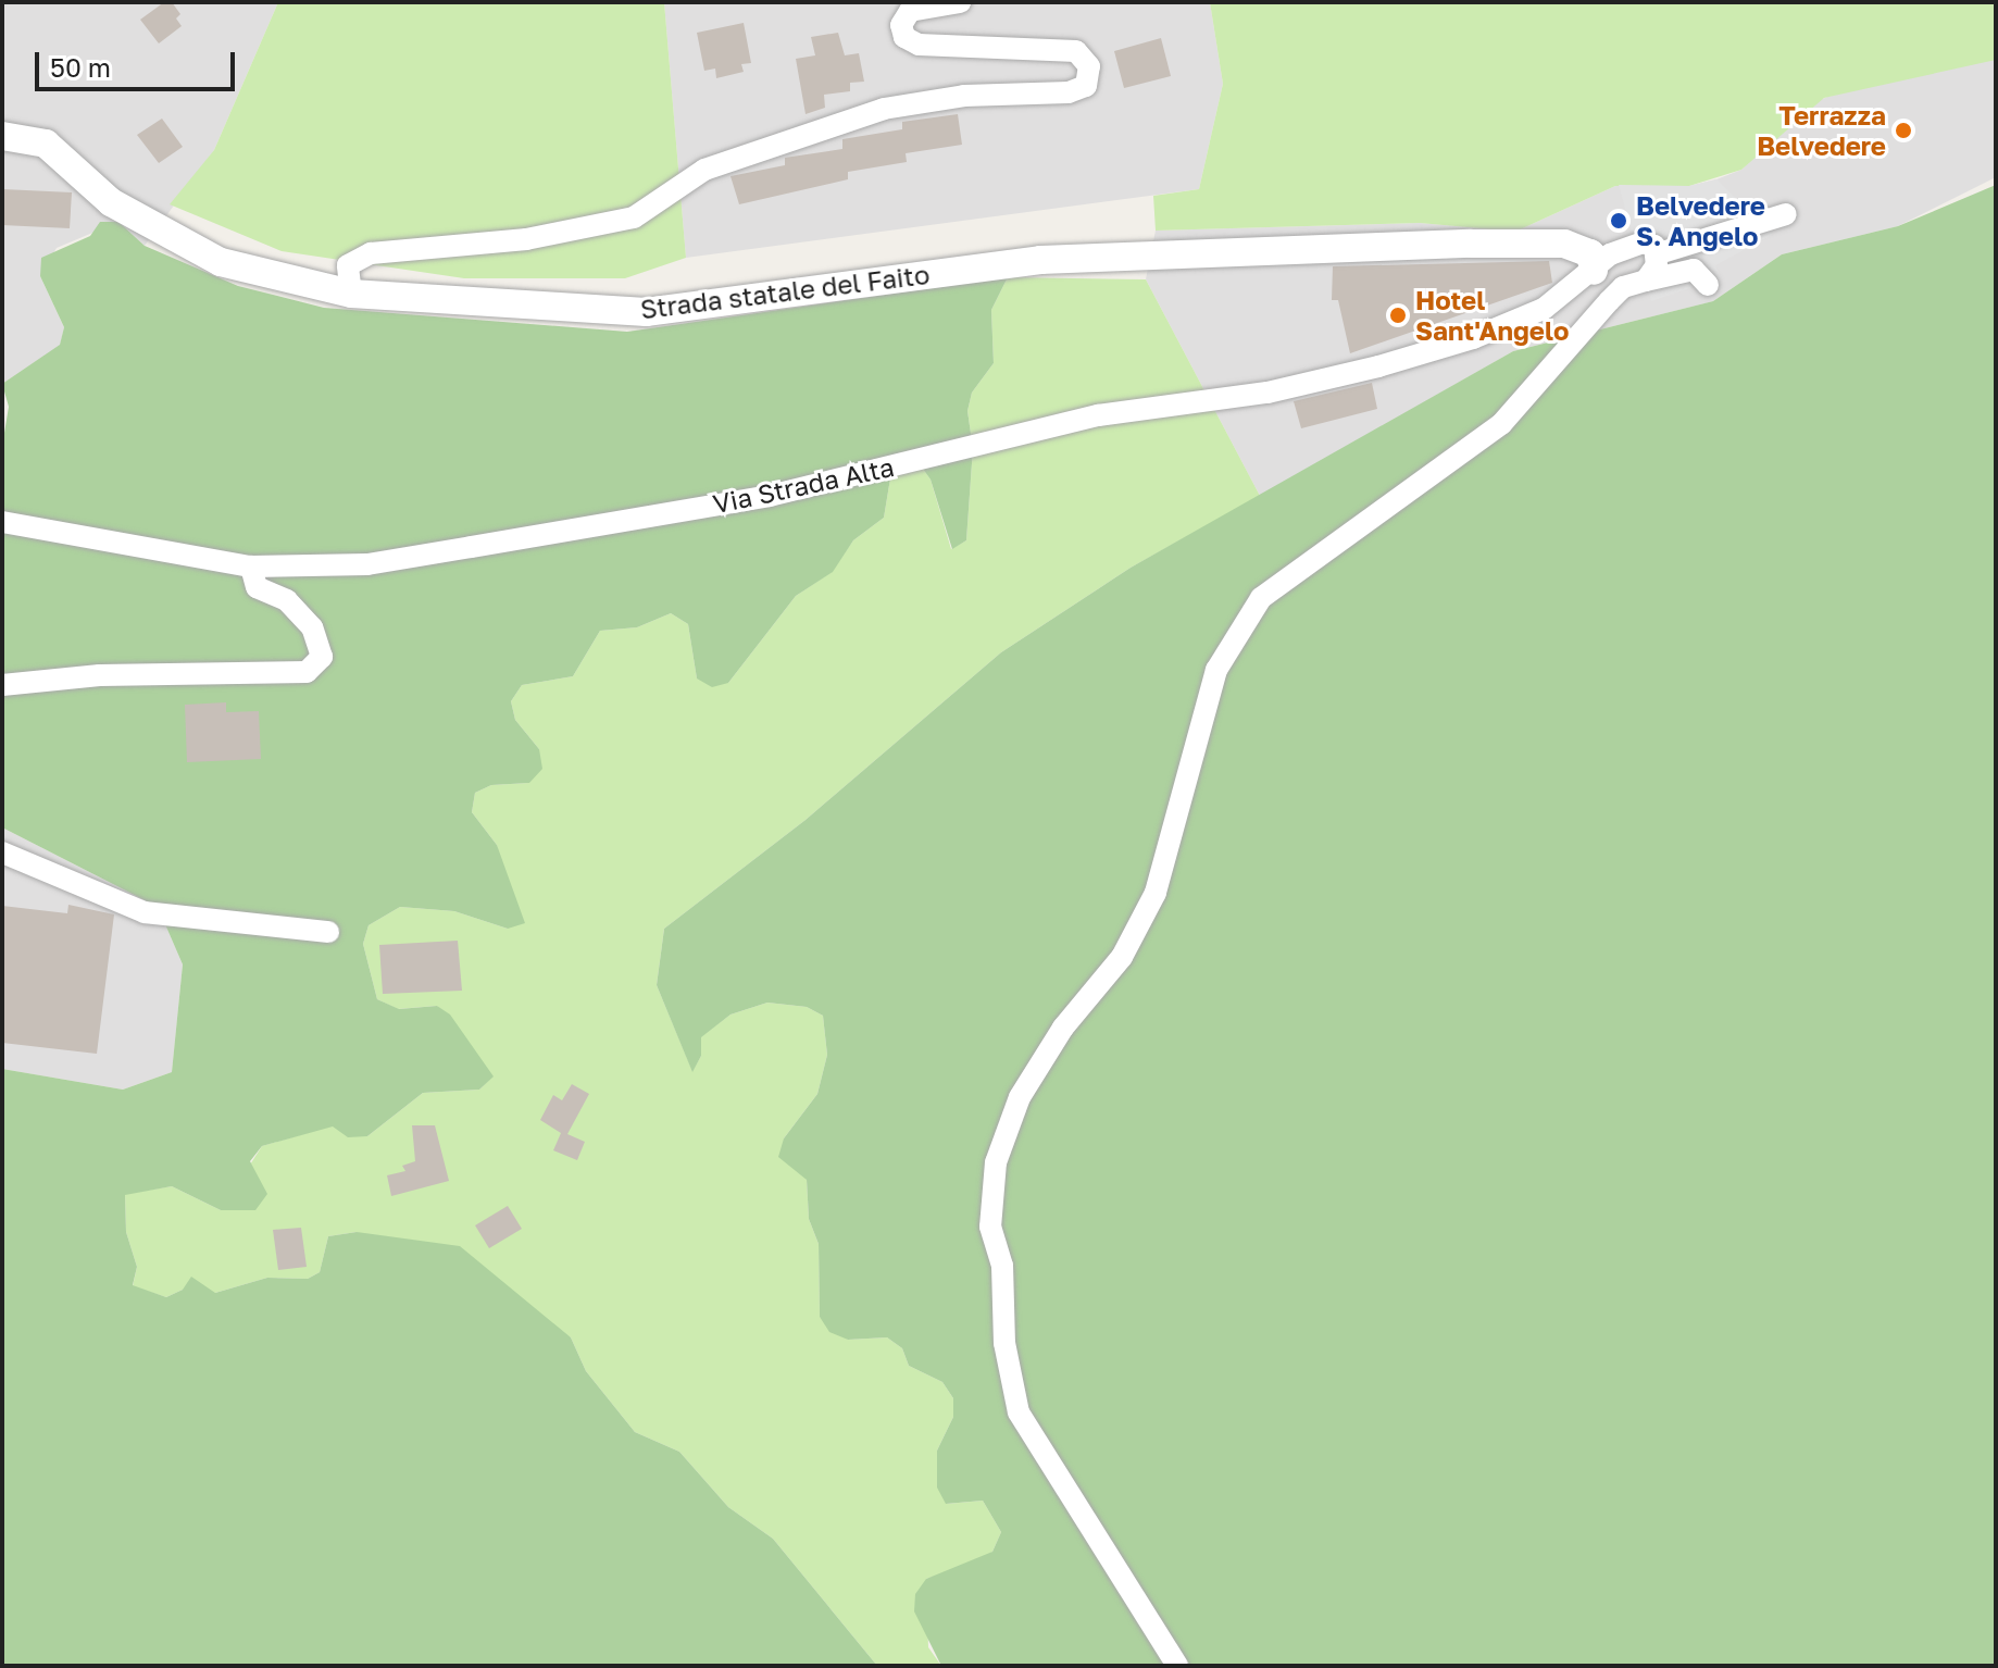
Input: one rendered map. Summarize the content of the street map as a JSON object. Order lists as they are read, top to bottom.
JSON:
{
  "streets": {
    "street": ["Strada statale del Faito", "Via Strada Alta"]
  },
  "crossings": [
    ["Strada statale del Faito", "Via Strada Alta"]
  ],
  "places": ["Terrazza Belvedere", "Belvedere S. Angelo", "Hotel Sant'Angelo"],
  "scale_bar": "50 m"
}
